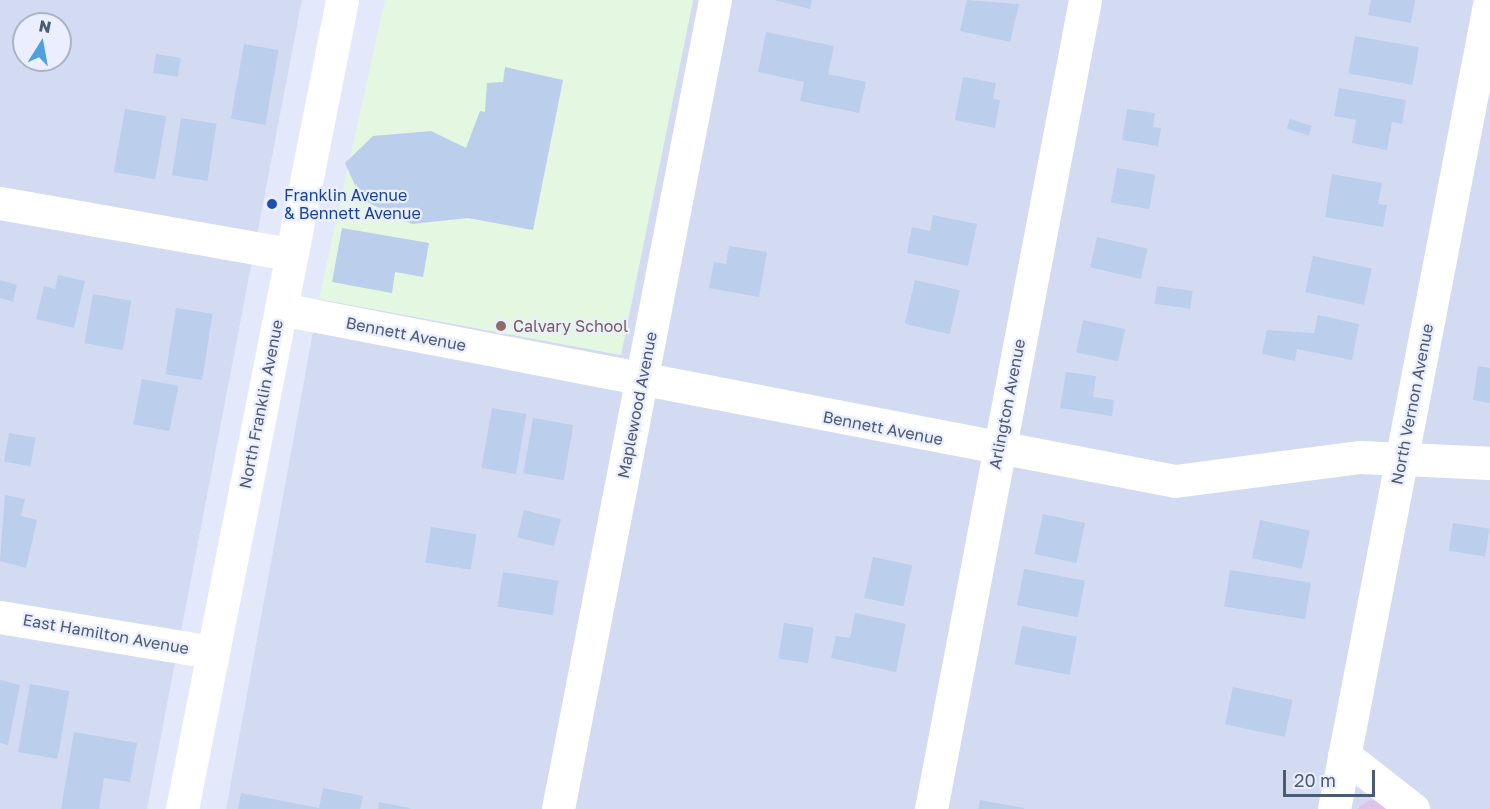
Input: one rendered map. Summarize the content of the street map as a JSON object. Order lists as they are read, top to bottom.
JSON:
{
  "streets": {
    "street": [
      "Bennett Avenue",
      "North Franklin Avenue",
      "Arlington Avenue",
      "North Vernon Avenue",
      "Maplewood Avenue",
      "East Hamilton Avenue"
    ]
  },
  "crossings": [
    ["Bennett Avenue", "North Franklin Avenue"],
    ["Bennett Avenue", "Arlington Avenue"],
    ["Bennett Avenue", "North Vernon Avenue"],
    ["Bennett Avenue", "Maplewood Avenue"],
    ["North Franklin Avenue", "East Hamilton Avenue"]
  ],
  "places": ["Franklin Avenue & Bennett Avenue", "Calvary School"],
  "scale_bar": "20 m",
  "north": "top"
}
